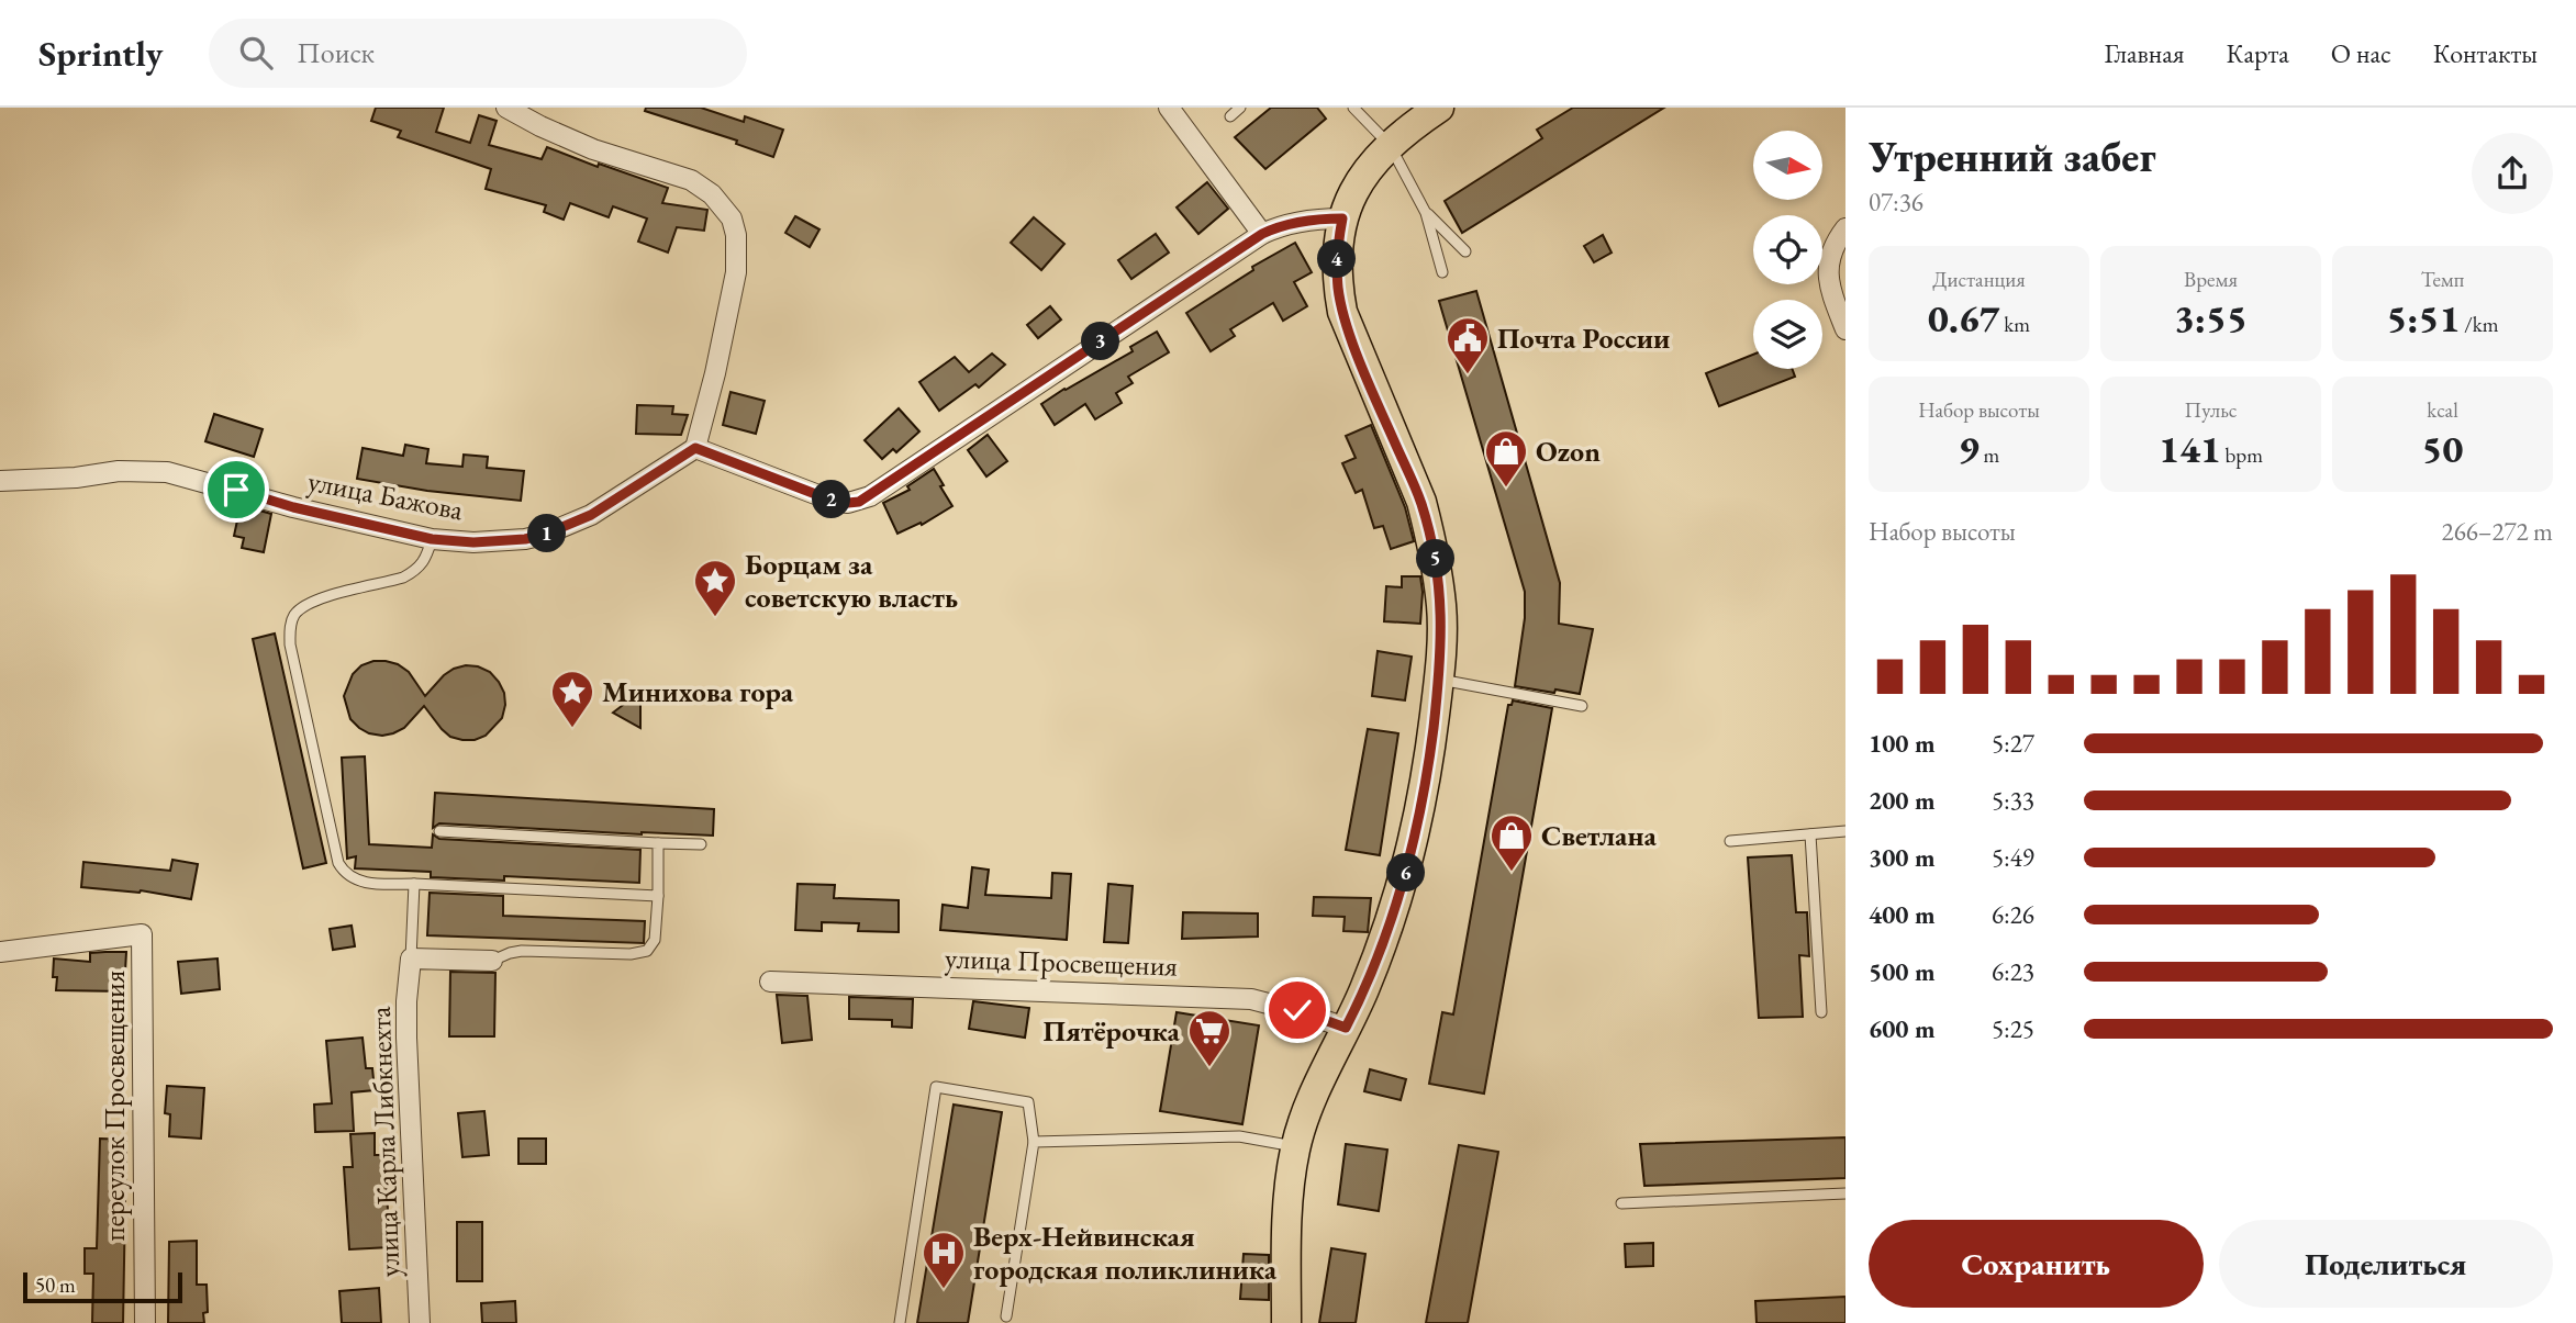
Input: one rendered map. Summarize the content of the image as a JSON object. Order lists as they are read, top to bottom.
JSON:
{
  "streets": {
    "street": [
      "улица Бажова",
      "улица Просвещения",
      "переулок Просвещения",
      "улица Карла Либкнехта"
    ]
  },
  "places": {
    "public building": ["Почта России"],
    "shop": ["Ozon", "Светлана"],
    "place": ["Борцам за советскую власть", "Минихова гора"],
    "supermarket": ["Пятёрочка"],
    "hospital": ["Верх-Нейвинская городская поликлиника"]
  },
  "scale_bar": "50 m",
  "north": "right",
  "page": {
    "header": "Sprintly",
    "search": "Поиск",
    "nav": [
      "Главная",
      "Карта",
      "О нас",
      "Контакты"
    ],
    "heading": ["Утренний забег", "07:36"],
    "stats": [
      ["Дистанция", "0.67 km"],
      ["Время", "3:55"],
      ["Темп", "5:51 /km"],
      ["Набор высоты", "9 m"],
      ["Пульс", "141 bpm"],
      ["kcal", "50"]
    ],
    "pins": [
      "4",
      "3",
      "2",
      "1",
      "5",
      "6"
    ],
    "chart": ["Набор высоты", "266–272 m"],
    "list": [
      {
        "name": "100 m",
        "note": "5:27"
      },
      {
        "name": "200 m",
        "note": "5:33"
      },
      {
        "name": "300 m",
        "note": "5:49"
      },
      {
        "name": "400 m",
        "note": "6:26"
      },
      {
        "name": "500 m",
        "note": "6:23"
      },
      {
        "name": "600 m",
        "note": "5:25"
      }
    ],
    "buttons": ["Сохранить", "Поделиться"],
    "scale": "50 m"
  }
}
